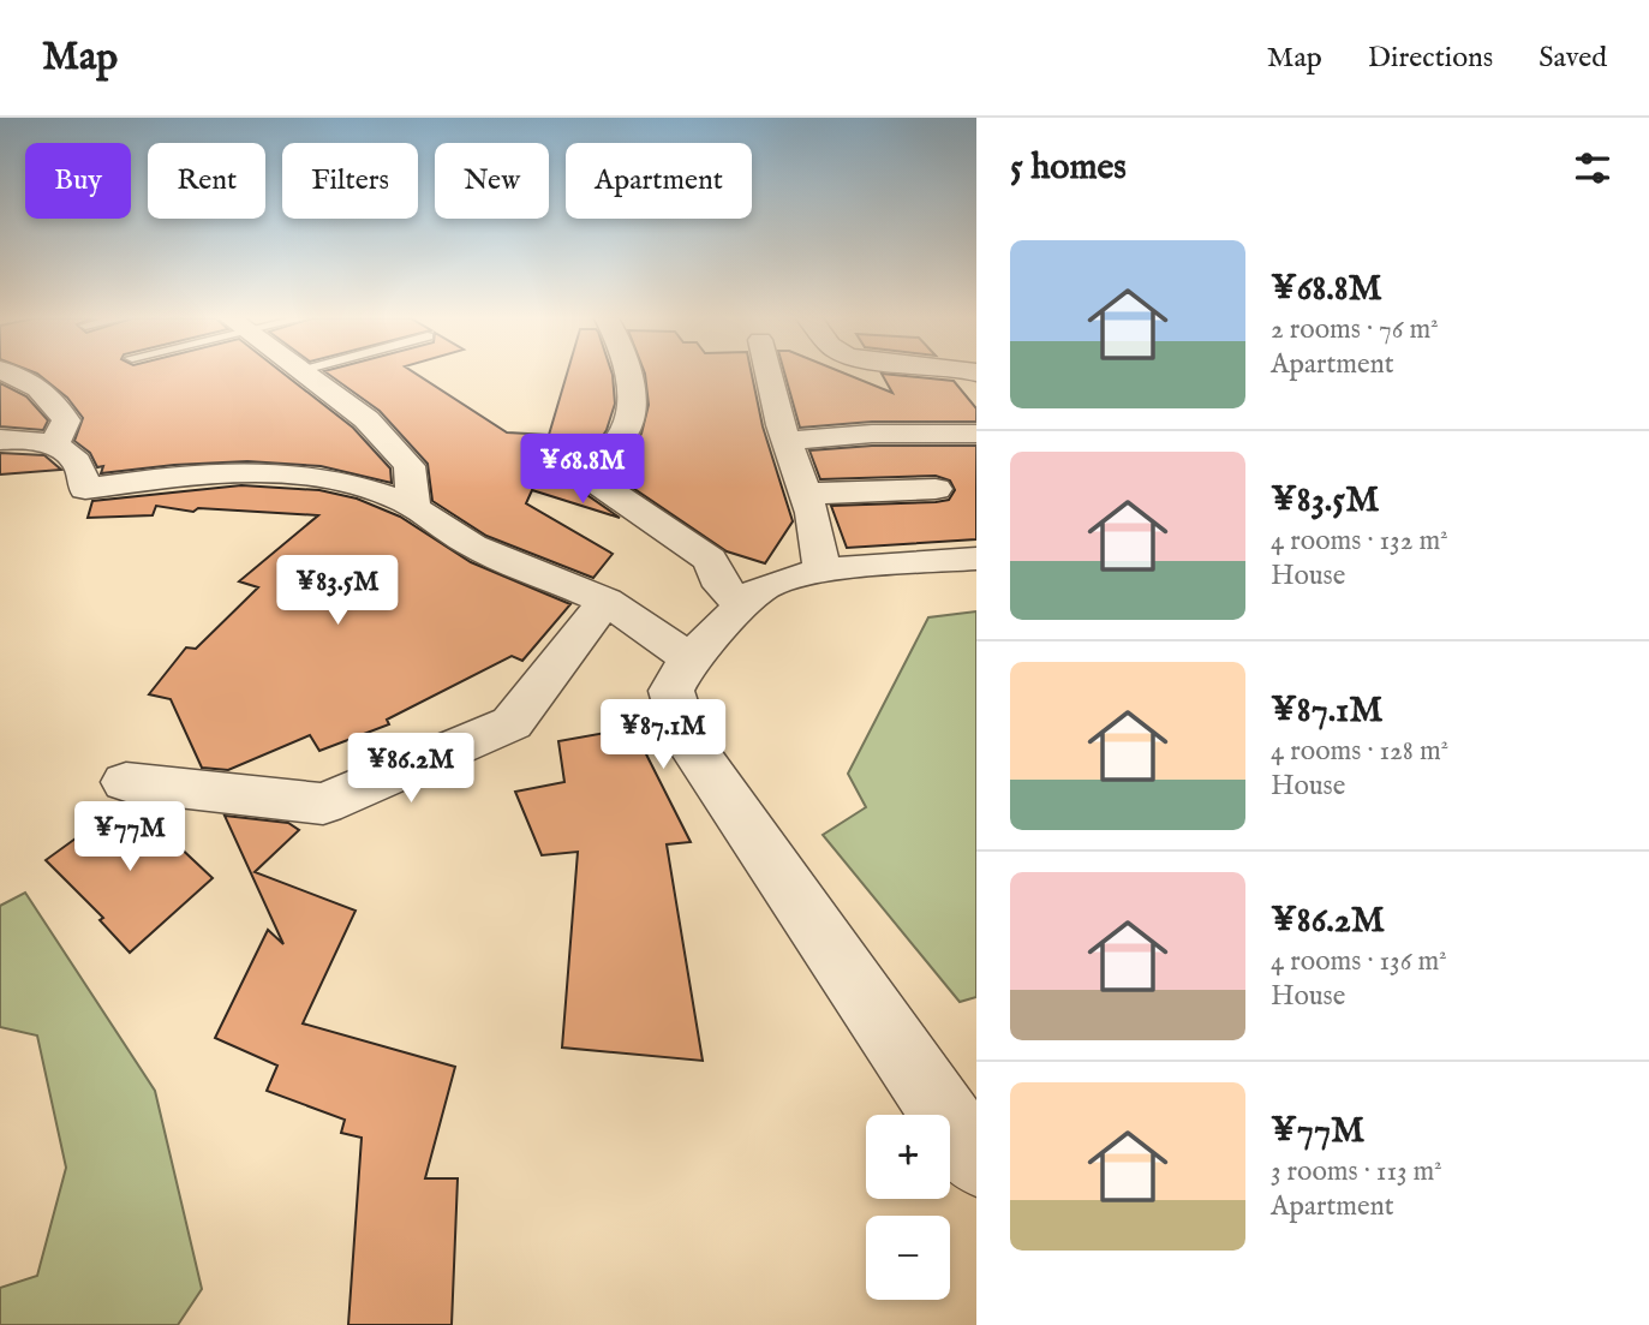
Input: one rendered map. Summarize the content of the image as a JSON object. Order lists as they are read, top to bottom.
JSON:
{
  "page": {
    "header": "Map",
    "nav": ["Map", "Directions", "Saved"],
    "heading": "5 homes",
    "chip": [
      "Buy",
      "Rent",
      "Filters",
      "New",
      "Apartment"
    ],
    "list": [
      {
        "name": "¥68.8M",
        "note": "2 rooms · 76 m² · Apartment"
      },
      {
        "name": "¥83.5M",
        "note": "4 rooms · 132 m² · House"
      },
      {
        "name": "¥87.1M",
        "note": "4 rooms · 128 m² · House"
      },
      {
        "name": "¥86.2M",
        "note": "4 rooms · 136 m² · House"
      },
      {
        "name": "¥77M",
        "note": "3 rooms · 113 m² · Apartment"
      }
    ],
    "price": [
      "¥68.8M",
      "¥83.5M",
      "¥87.1M",
      "¥86.2M",
      "¥77M"
    ],
    "map_buttons": ["+", "−"]
  }
}
